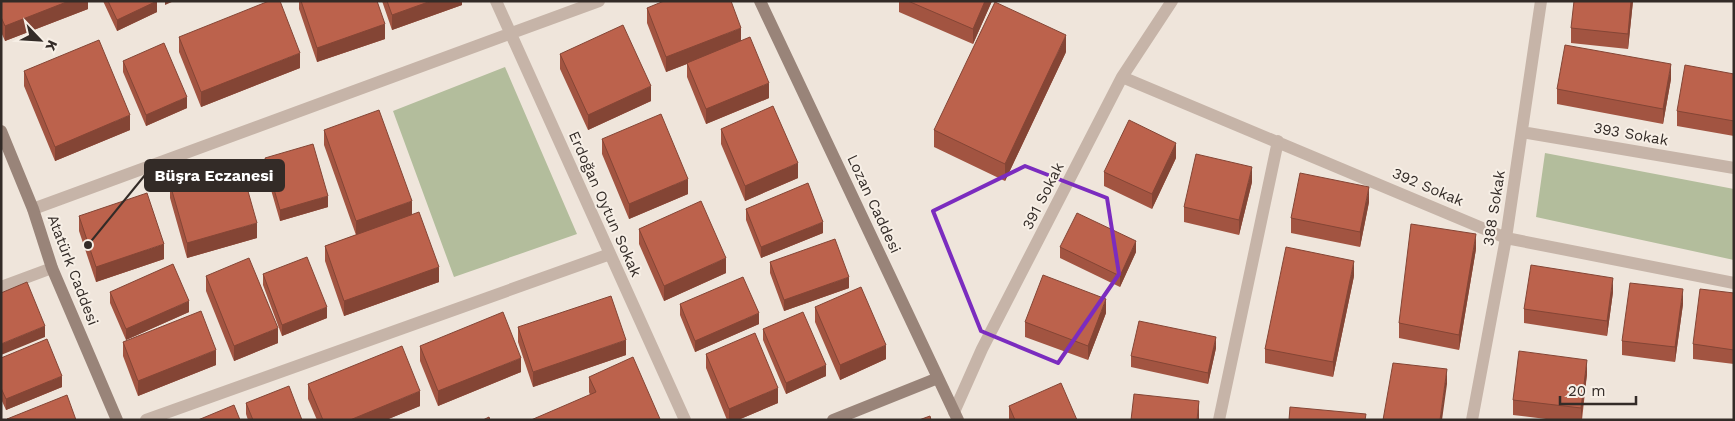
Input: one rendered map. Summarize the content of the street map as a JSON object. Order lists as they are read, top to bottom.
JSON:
{
  "streets": {
    "street": [
      "393 Sokak",
      "392 Sokak",
      "391 Sokak",
      "Erdoğan Oytun Sokak",
      "Lozan Caddesi",
      "388 Sokak",
      "Atatürk Caddesi"
    ]
  },
  "crossings": [
    ["393 Sokak", "388 Sokak"],
    ["392 Sokak", "391 Sokak"],
    ["392 Sokak", "388 Sokak"],
    ["391 Sokak", "Lozan Caddesi"]
  ],
  "places": ["Büşra Eczanesi"],
  "scale_bar": "20 m",
  "north": "bottom right"
}
